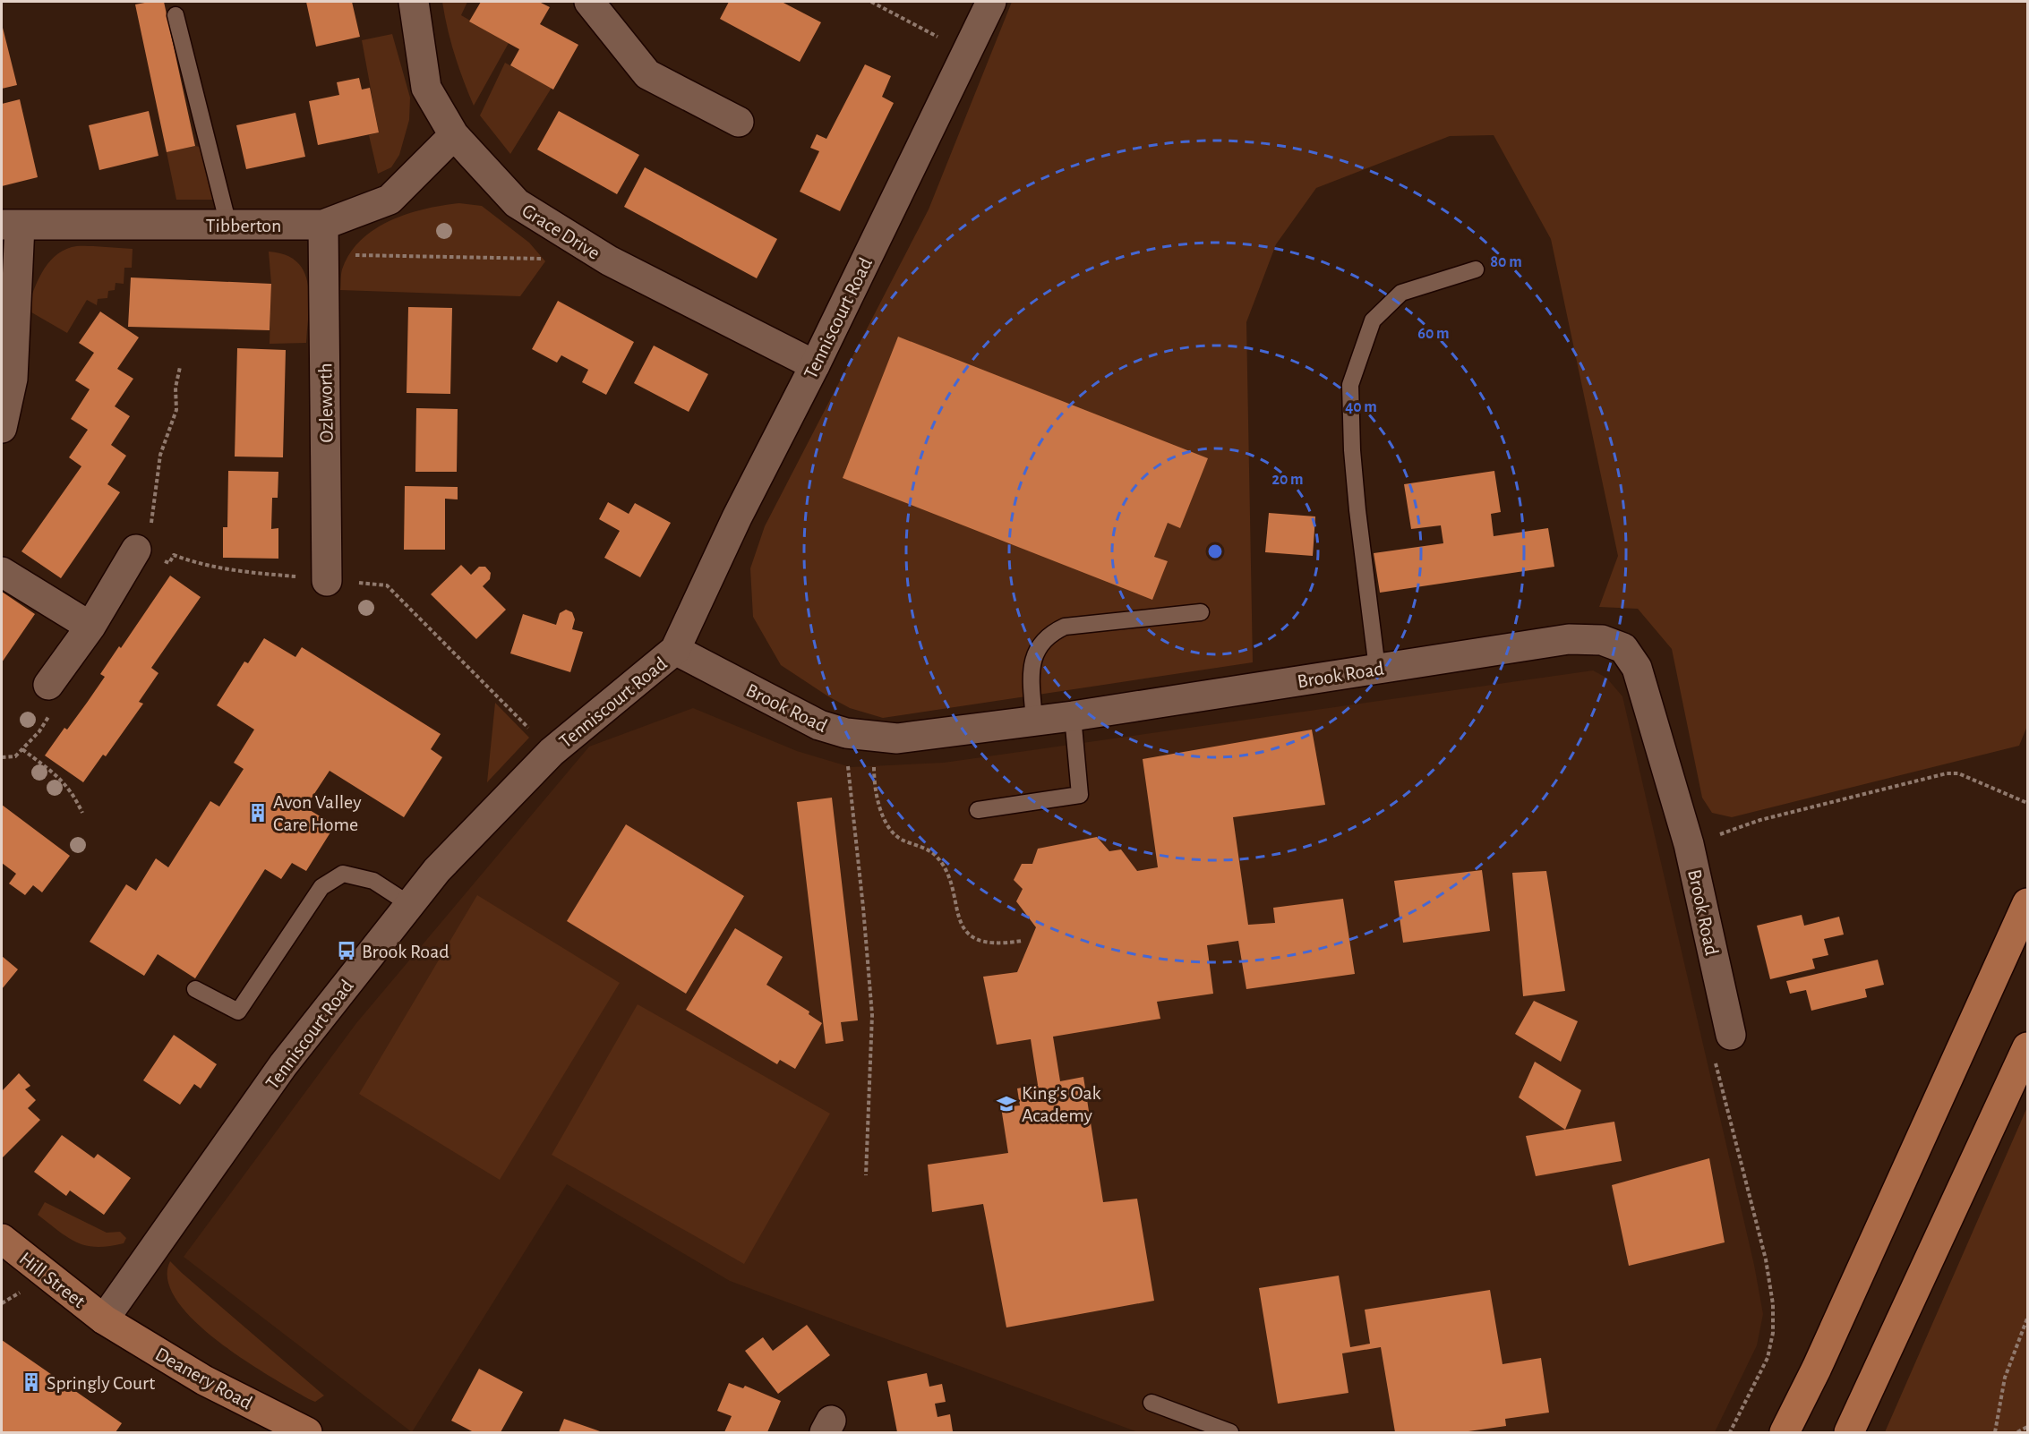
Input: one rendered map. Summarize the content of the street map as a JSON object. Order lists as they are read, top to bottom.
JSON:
{
  "streets": {
    "main road": ["Hill Street", "Deanery Road"],
    "street": [
      "Tibberton",
      "Grace Drive",
      "Tenniscourt Road",
      "Ozleworth",
      "Brook Road"
    ]
  },
  "crossings": [
    ["Tibberton", "Grace Drive"],
    ["Tibberton", "Ozleworth"],
    ["Grace Drive", "Tenniscourt Road"],
    ["Tenniscourt Road", "Brook Road"],
    ["Tenniscourt Road", "Hill Street"],
    ["Tenniscourt Road", "Deanery Road"],
    ["Hill Street", "Deanery Road"]
  ],
  "places": {
    "building": ["Avon Valley Care Home", "Springly Court"],
    "bus stop": ["Brook Road"],
    "school or university": ["King's Oak Academy"]
  },
  "rings": [
    "80 m",
    "60 m",
    "40 m",
    "20 m"
  ]
}
